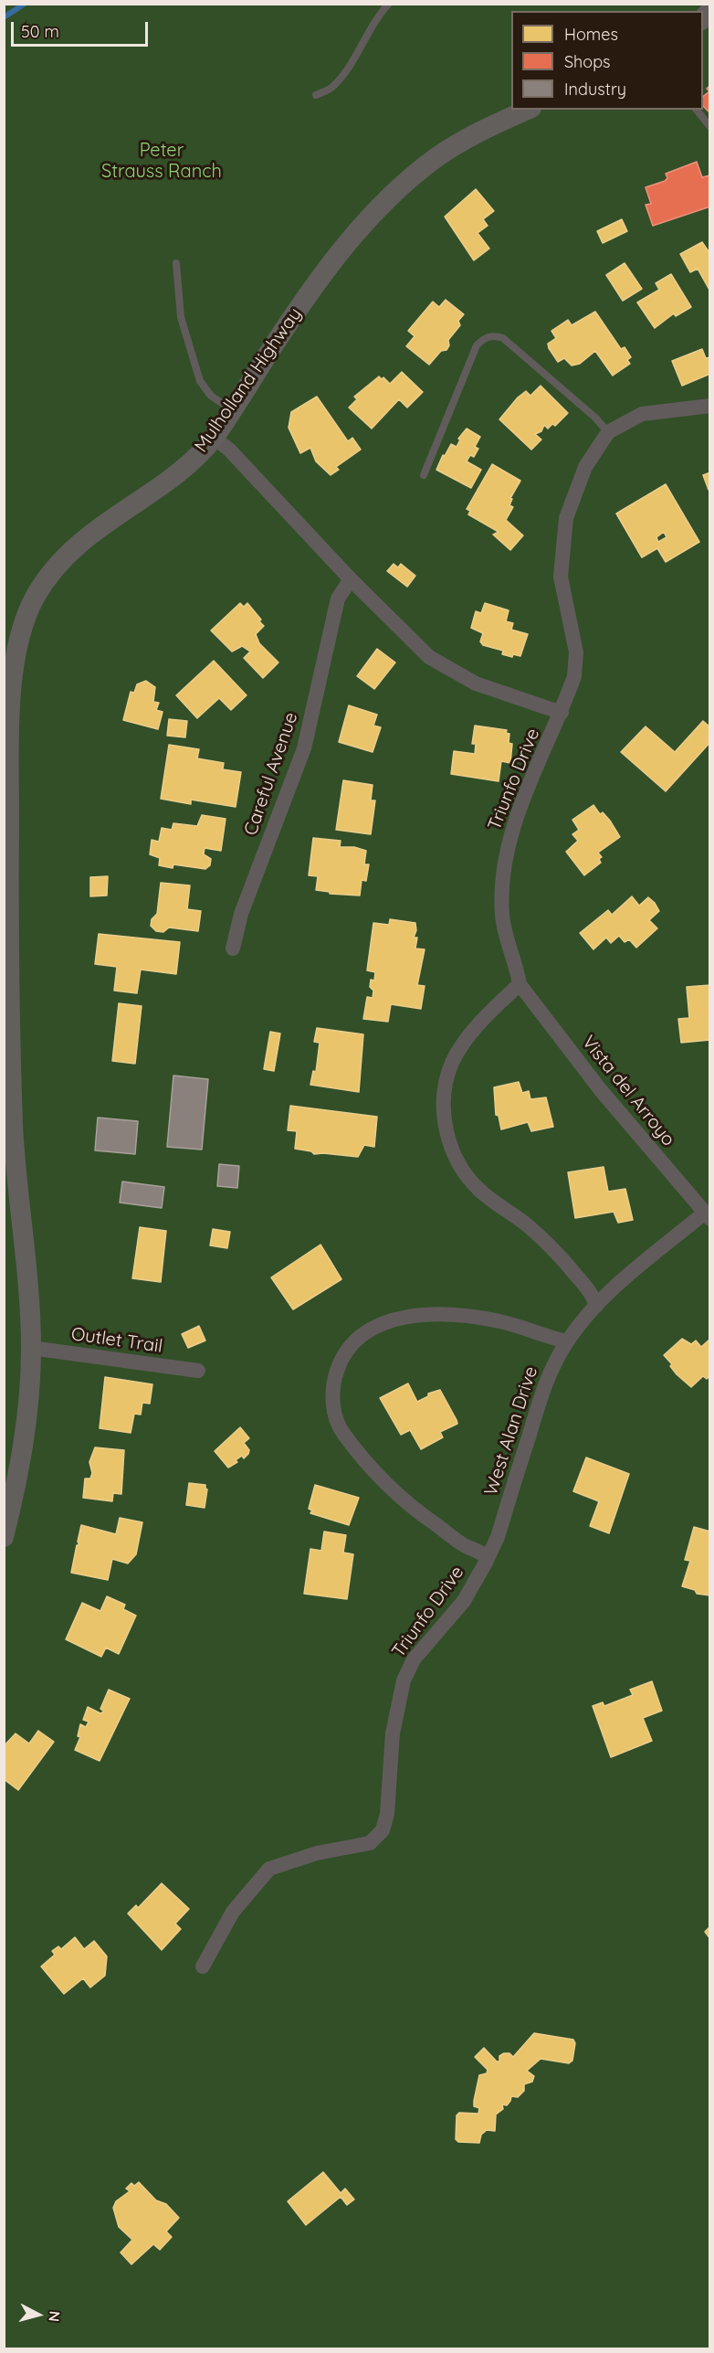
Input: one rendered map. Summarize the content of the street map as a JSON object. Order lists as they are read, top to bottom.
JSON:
{
  "streets": {
    "main road": ["Mulholland Highway"],
    "street": [
      "Careful Avenue",
      "Triunfo Drive",
      "Vista del Arroyo",
      "Outlet Trail",
      "West Alan Drive"
    ]
  },
  "crossings": [
    ["Mulholland Highway", "Outlet Trail"],
    ["Triunfo Drive", "Vista del Arroyo"],
    ["Triunfo Drive", "West Alan Drive"],
    ["Vista del Arroyo", "West Alan Drive"]
  ],
  "parks": ["Peter Strauss Ranch"],
  "legend": ["Homes", "Shops", "Industry"],
  "scale_bar": "50 m",
  "north": "right"
}
